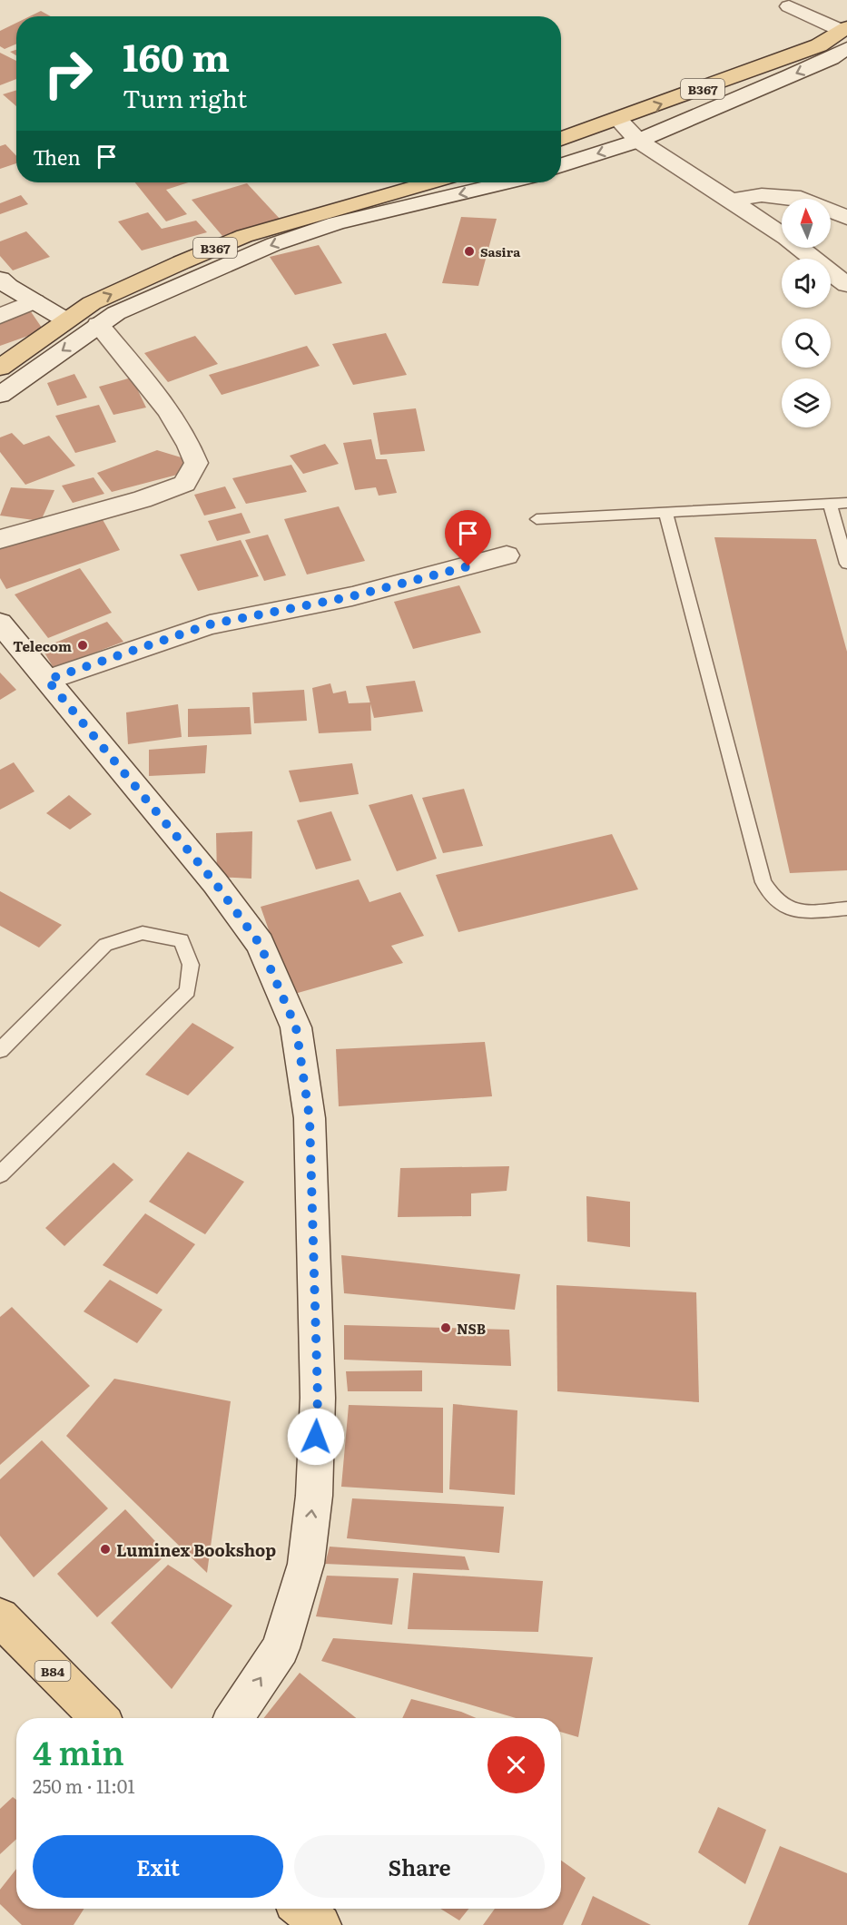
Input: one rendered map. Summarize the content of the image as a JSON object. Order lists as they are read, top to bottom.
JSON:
{
  "streets": {
    "main road": ["B367", "B84"]
  },
  "places": [
    "Sasira",
    "Telecom",
    "NSB",
    "Luminex Bookshop"
  ],
  "north": "top",
  "page": {
    "turn": ["160 m", "Turn right"],
    "then": "Then",
    "heading": ["4 min", "250 m · 11:01"],
    "buttons": ["Exit", "Share"]
  }
}
